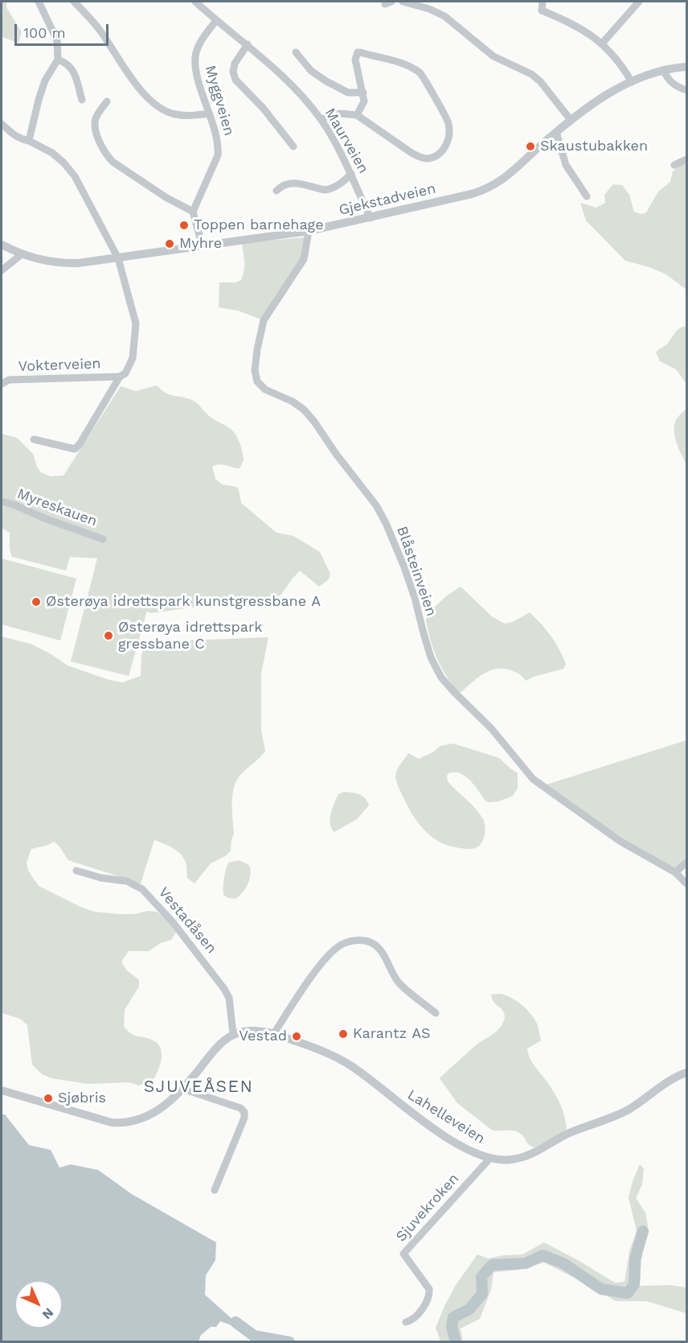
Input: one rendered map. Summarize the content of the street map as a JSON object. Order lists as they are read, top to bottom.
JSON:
{
  "streets": {
    "street": [
      "Myggveien",
      "Maurveien",
      "Gjekstadveien",
      "Vokterveien",
      "Myreskauen",
      "Blåsteinveien",
      "Vestadåsen",
      "Lahelleveien",
      "Sjuvekroken"
    ]
  },
  "crossings": [
    ["Myggveien", "Maurveien"],
    ["Maurveien", "Gjekstadveien"],
    ["Gjekstadveien", "Vokterveien"],
    ["Gjekstadveien", "Blåsteinveien"],
    ["Vestadåsen", "Lahelleveien"],
    ["Lahelleveien", "Sjuvekroken"]
  ],
  "districts": ["SJUVEÅSEN"],
  "places": [
    "Skaustubakken",
    "Toppen barnehage",
    "Myhre",
    "Østerøya idrettspark kunstgressbane A",
    "Østerøya idrettspark gressbane C",
    "Karantz AS",
    "Vestad",
    "Sjøbris"
  ],
  "scale_bar": "100 m",
  "north": "bottom right"
}
